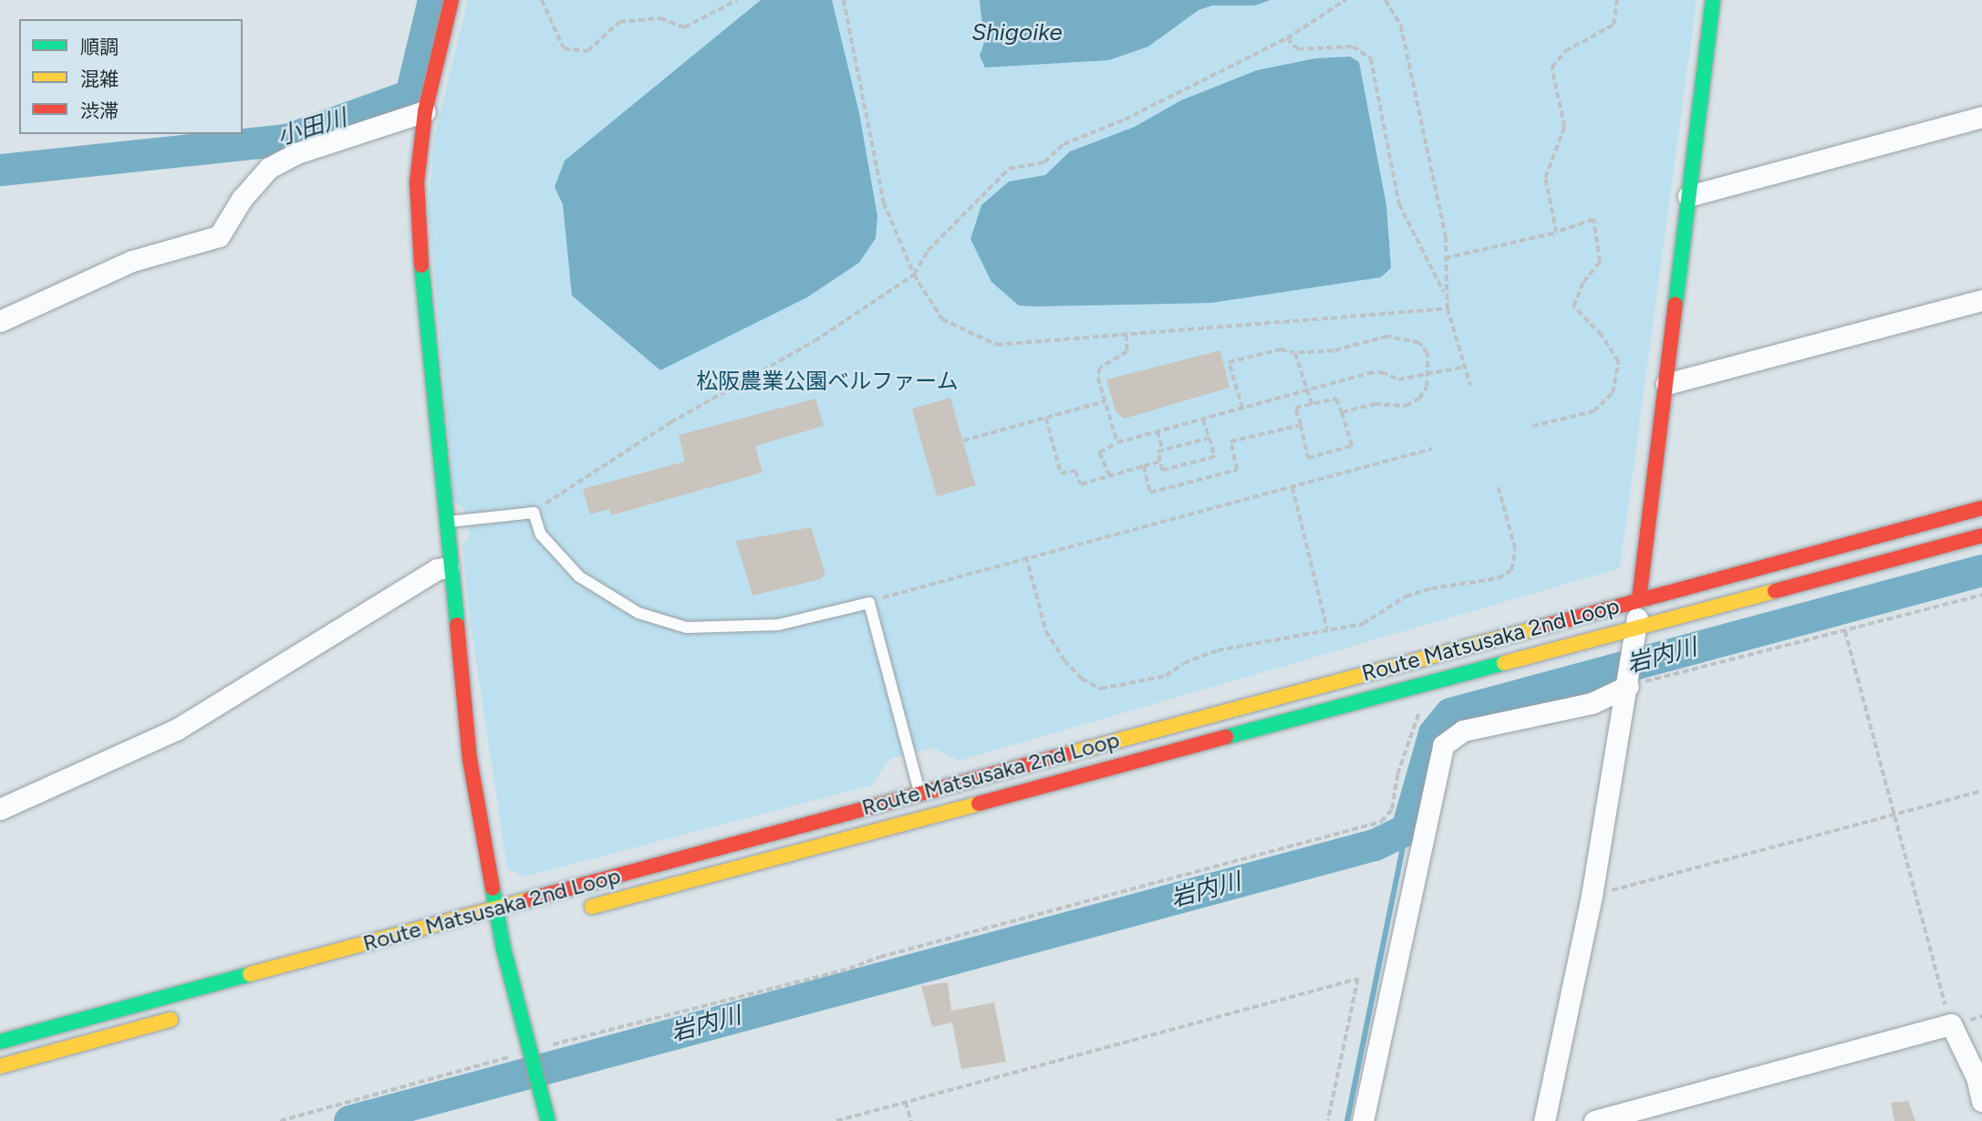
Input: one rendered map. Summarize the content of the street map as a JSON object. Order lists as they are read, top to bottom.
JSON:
{
  "streets": {
    "main road": ["Route Matsusaka 2nd Loop"]
  },
  "water": ["Shigoike", "小田川", "岩内川"],
  "parks": ["松阪農業公園ベルファーム"],
  "legend": ["順調", "混雑", "渋滞"]
}
